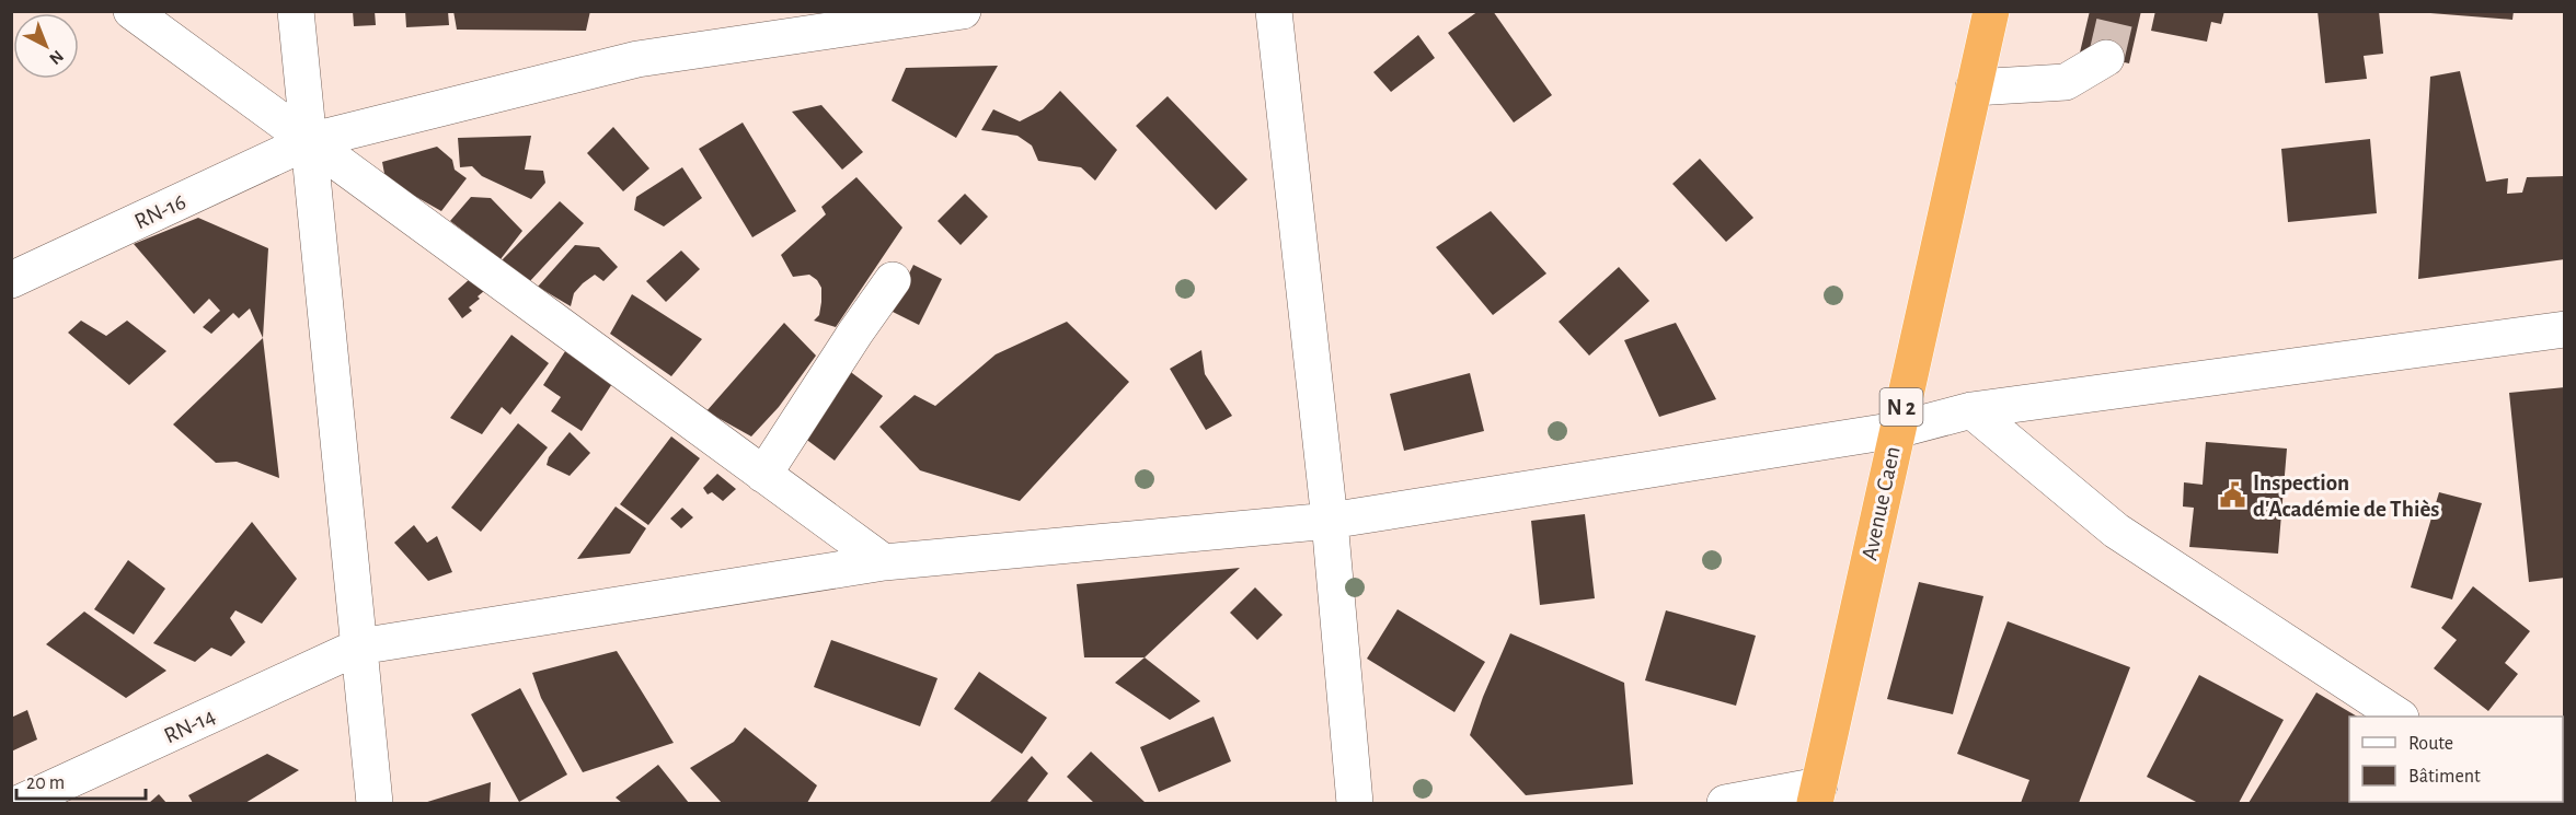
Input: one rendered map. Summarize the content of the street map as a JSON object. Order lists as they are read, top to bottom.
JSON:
{
  "streets": {
    "highway": ["N 2", "Avenue Caen"],
    "street": ["RN-16", "RN-14"]
  },
  "crossings": [
    ["Avenue Caen", "RN-14"]
  ],
  "places": {
    "public building": ["Inspection d'Académie de Thiès"]
  },
  "legend": ["Route", "Bâtiment"],
  "scale_bar": "20 m",
  "north": "bottom right"
}
